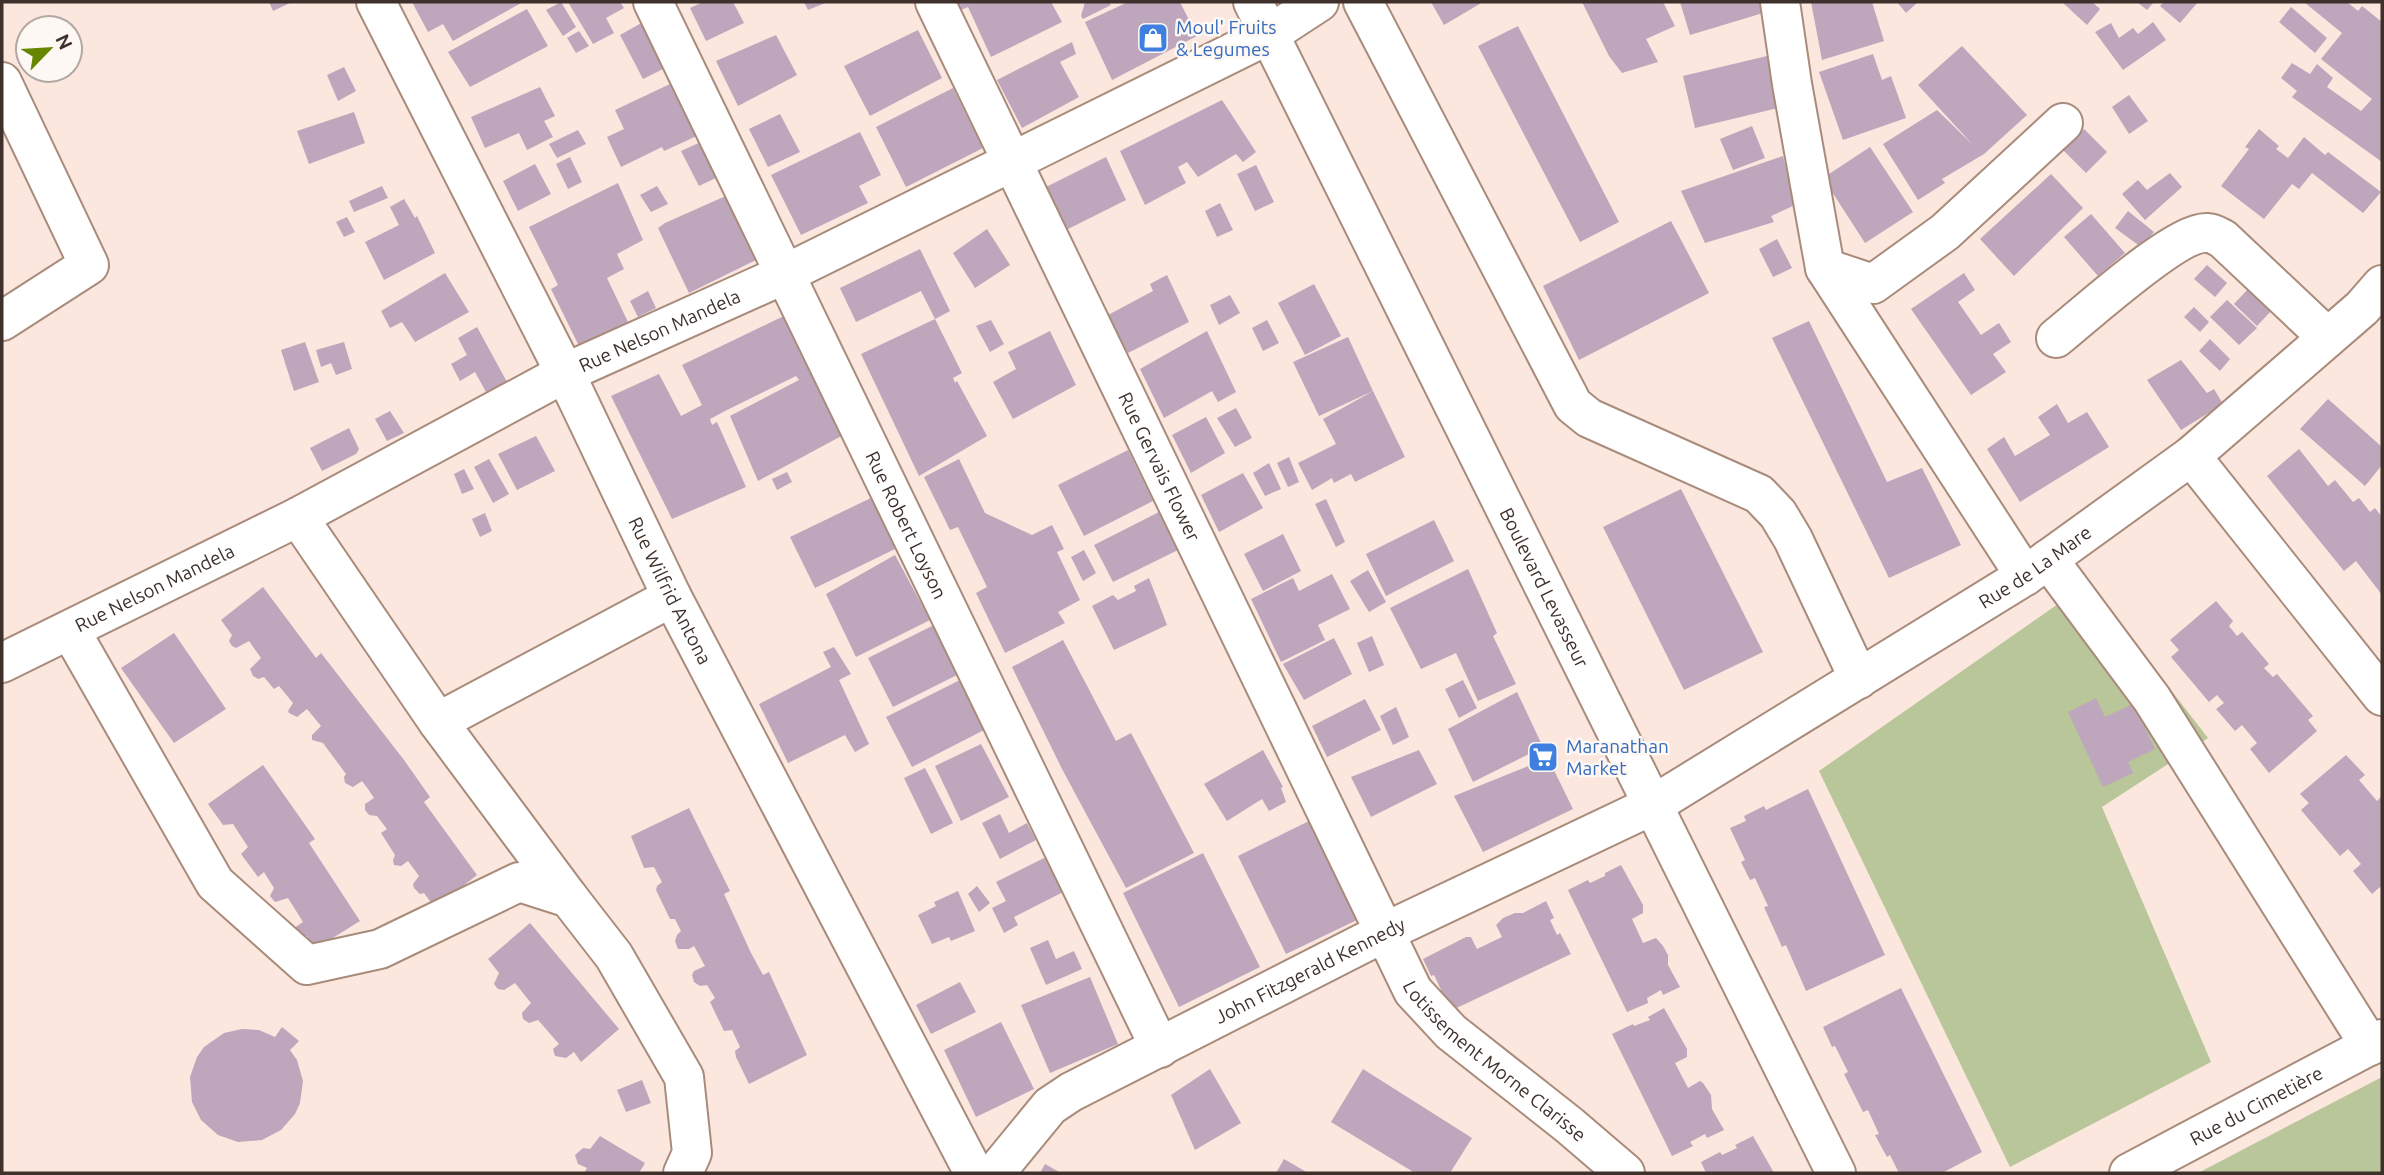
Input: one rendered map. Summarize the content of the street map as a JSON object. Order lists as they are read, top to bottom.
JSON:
{
  "streets": {
    "street": [
      "Rue Nelson Mandela",
      "Rue Gervais Flower",
      "Rue Robert Loyson",
      "Rue de La Mare",
      "Boulevard Levasseur",
      "Rue Wilfrid Antona",
      "John Fitzgerald Kennedy",
      "Lotissement Morne Clarisse",
      "Rue du Cimetière"
    ]
  },
  "crossings": [
    ["Rue Nelson Mandela", "Rue Gervais Flower"],
    ["Rue Nelson Mandela", "Rue Robert Loyson"],
    ["Rue Nelson Mandela", "Boulevard Levasseur"],
    ["Rue Nelson Mandela", "Rue Wilfrid Antona"],
    ["Rue Gervais Flower", "John Fitzgerald Kennedy"],
    ["Rue Gervais Flower", "Lotissement Morne Clarisse"],
    ["Rue Robert Loyson", "John Fitzgerald Kennedy"],
    ["Rue de La Mare", "Boulevard Levasseur"],
    ["Rue de La Mare", "John Fitzgerald Kennedy"],
    ["Boulevard Levasseur", "John Fitzgerald Kennedy"],
    ["John Fitzgerald Kennedy", "Lotissement Morne Clarisse"]
  ],
  "places": {
    "shop": ["Moul' Fruits & Legumes"],
    "supermarket": ["Maranathan Market"]
  },
  "north": "top right"
}
